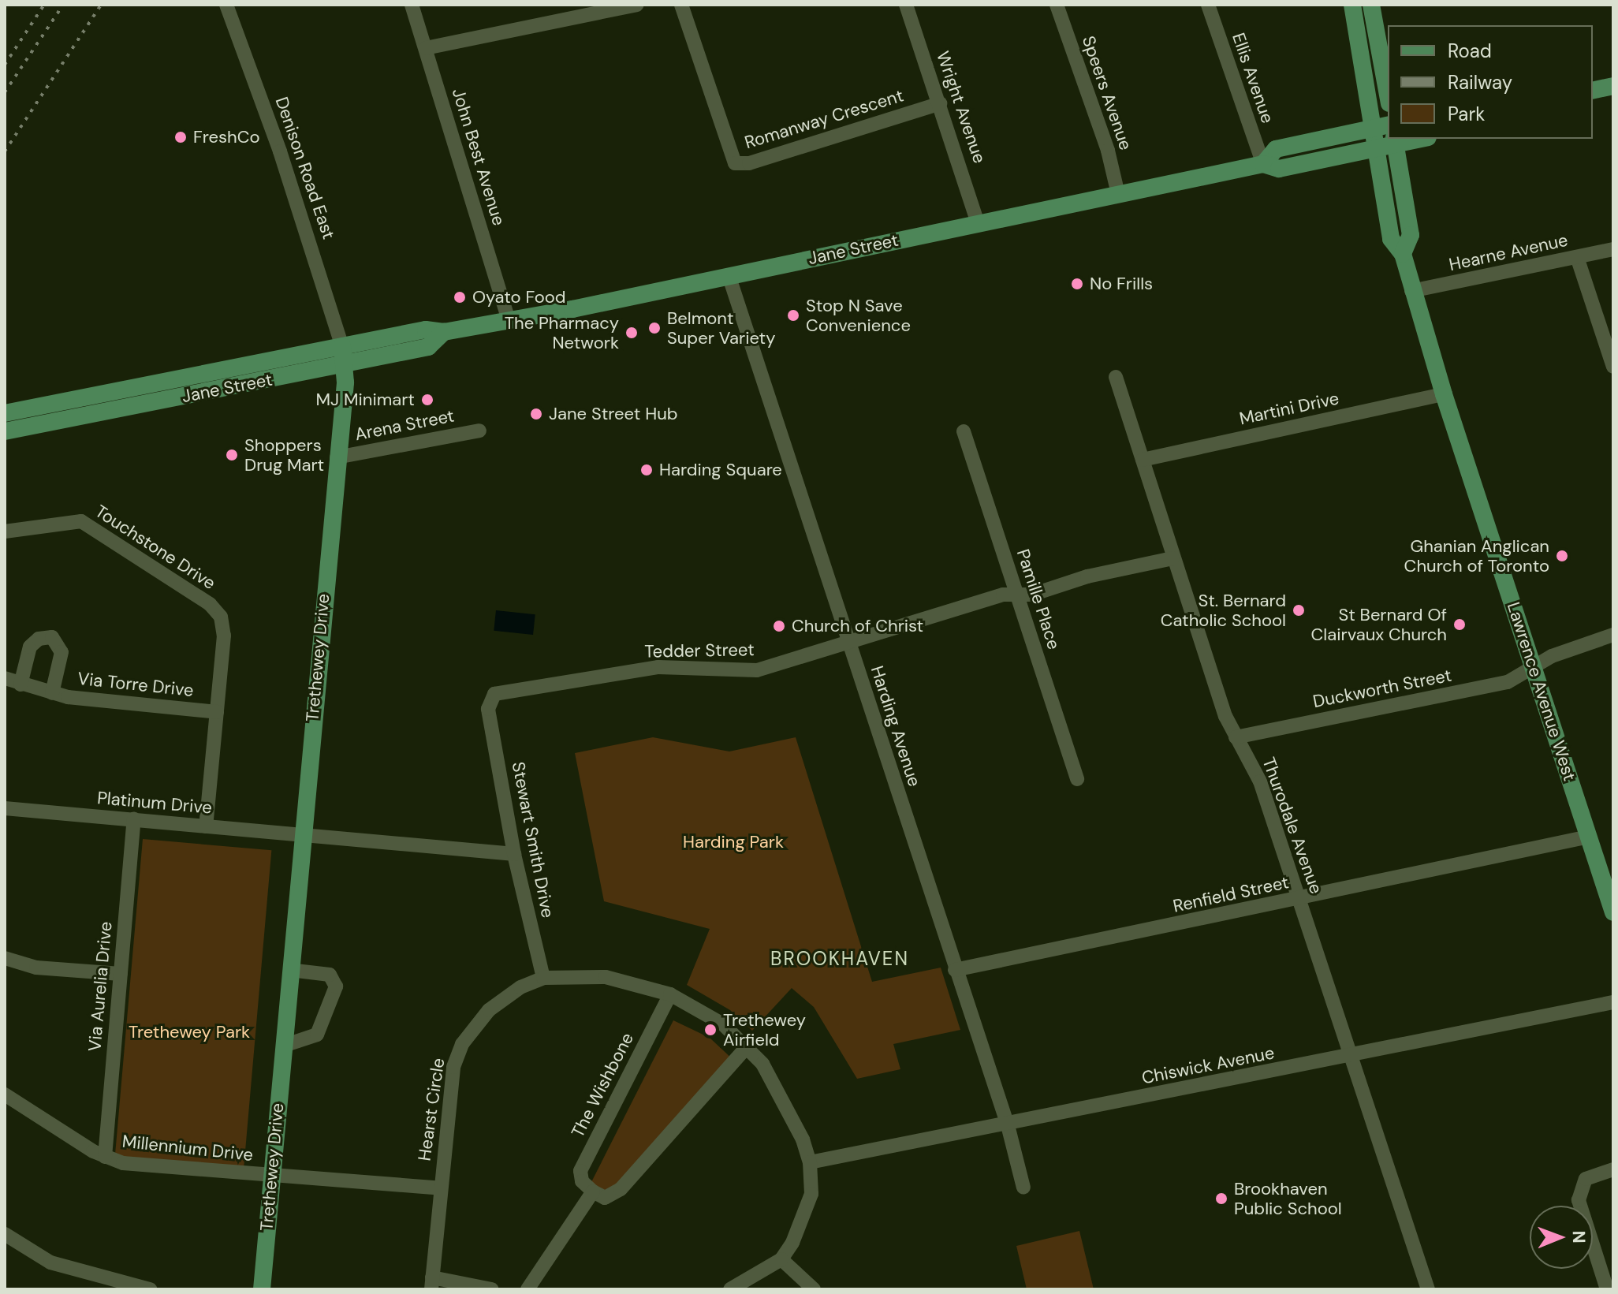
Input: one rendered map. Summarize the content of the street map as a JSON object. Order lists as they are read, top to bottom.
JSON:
{
  "streets": {
    "main road": ["Jane Street", "Trethewey Drive", "Lawrence Avenue West"],
    "street": [
      "Ellis Avenue",
      "Speers Avenue",
      "Wright Avenue",
      "Romanway Crescent",
      "John Best Avenue",
      "Denison Road East",
      "Hearne Avenue",
      "Martini Drive",
      "Arena Street",
      "Touchstone Drive",
      "Pamille Place",
      "Tedder Street",
      "Via Torre Drive",
      "Duckworth Street",
      "Harding Avenue",
      "Platinum Drive",
      "Thurodale Avenue",
      "Stewart Smith Drive",
      "Renfield Street",
      "Via Aurelia Drive",
      "Chiswick Avenue",
      "The Wishbone",
      "Hearst Circle",
      "Millennium Drive"
    ]
  },
  "crossings": [
    ["Ellis Avenue", "Jane Street"],
    ["Speers Avenue", "Jane Street"],
    ["Wright Avenue", "Romanway Crescent"],
    ["Wright Avenue", "Jane Street"],
    ["John Best Avenue", "Jane Street"],
    ["Denison Road East", "Jane Street"],
    ["Denison Road East", "Trethewey Drive"],
    ["Jane Street", "Trethewey Drive"],
    ["Jane Street", "Lawrence Avenue West"],
    ["Jane Street", "Harding Avenue"],
    ["Hearne Avenue", "Lawrence Avenue West"],
    ["Martini Drive", "Lawrence Avenue West"],
    ["Martini Drive", "Thurodale Avenue"],
    ["Arena Street", "Trethewey Drive"],
    ["Touchstone Drive", "Via Torre Drive"],
    ["Touchstone Drive", "Platinum Drive"],
    ["Pamille Place", "Tedder Street"],
    ["Tedder Street", "Harding Avenue"],
    ["Tedder Street", "Thurodale Avenue"],
    ["Tedder Street", "Stewart Smith Drive"],
    ["Trethewey Drive", "Platinum Drive"],
    ["Trethewey Drive", "Millennium Drive"],
    ["Duckworth Street", "Lawrence Avenue West"],
    ["Duckworth Street", "Thurodale Avenue"],
    ["Lawrence Avenue West", "Renfield Street"],
    ["Harding Avenue", "Renfield Street"],
    ["Harding Avenue", "Chiswick Avenue"],
    ["Platinum Drive", "Via Aurelia Drive"],
    ["Thurodale Avenue", "Renfield Street"],
    ["Thurodale Avenue", "Chiswick Avenue"],
    ["Stewart Smith Drive", "Hearst Circle"],
    ["Via Aurelia Drive", "Millennium Drive"],
    ["Chiswick Avenue", "Hearst Circle"],
    ["The Wishbone", "Hearst Circle"]
  ],
  "districts": ["BROOKHAVEN"],
  "parks": ["Harding Park", "Trethewey Park"],
  "places": [
    "FreshCo",
    "No Frills",
    "Oyato Food",
    "Stop N Save Convenience",
    "Belmont Super Variety",
    "The Pharmacy Network",
    "MJ Minimart",
    "Jane Street Hub",
    "Shoppers Drug Mart",
    "Harding Square",
    "Ghanian Anglican Church of Toronto",
    "St. Bernard Catholic School",
    "St Bernard Of Clairvaux Church",
    "Church of Christ",
    "Trethewey Airfield",
    "Brookhaven Public School"
  ],
  "legend": ["Road", "Railway", "Park"],
  "north": "right"
}
